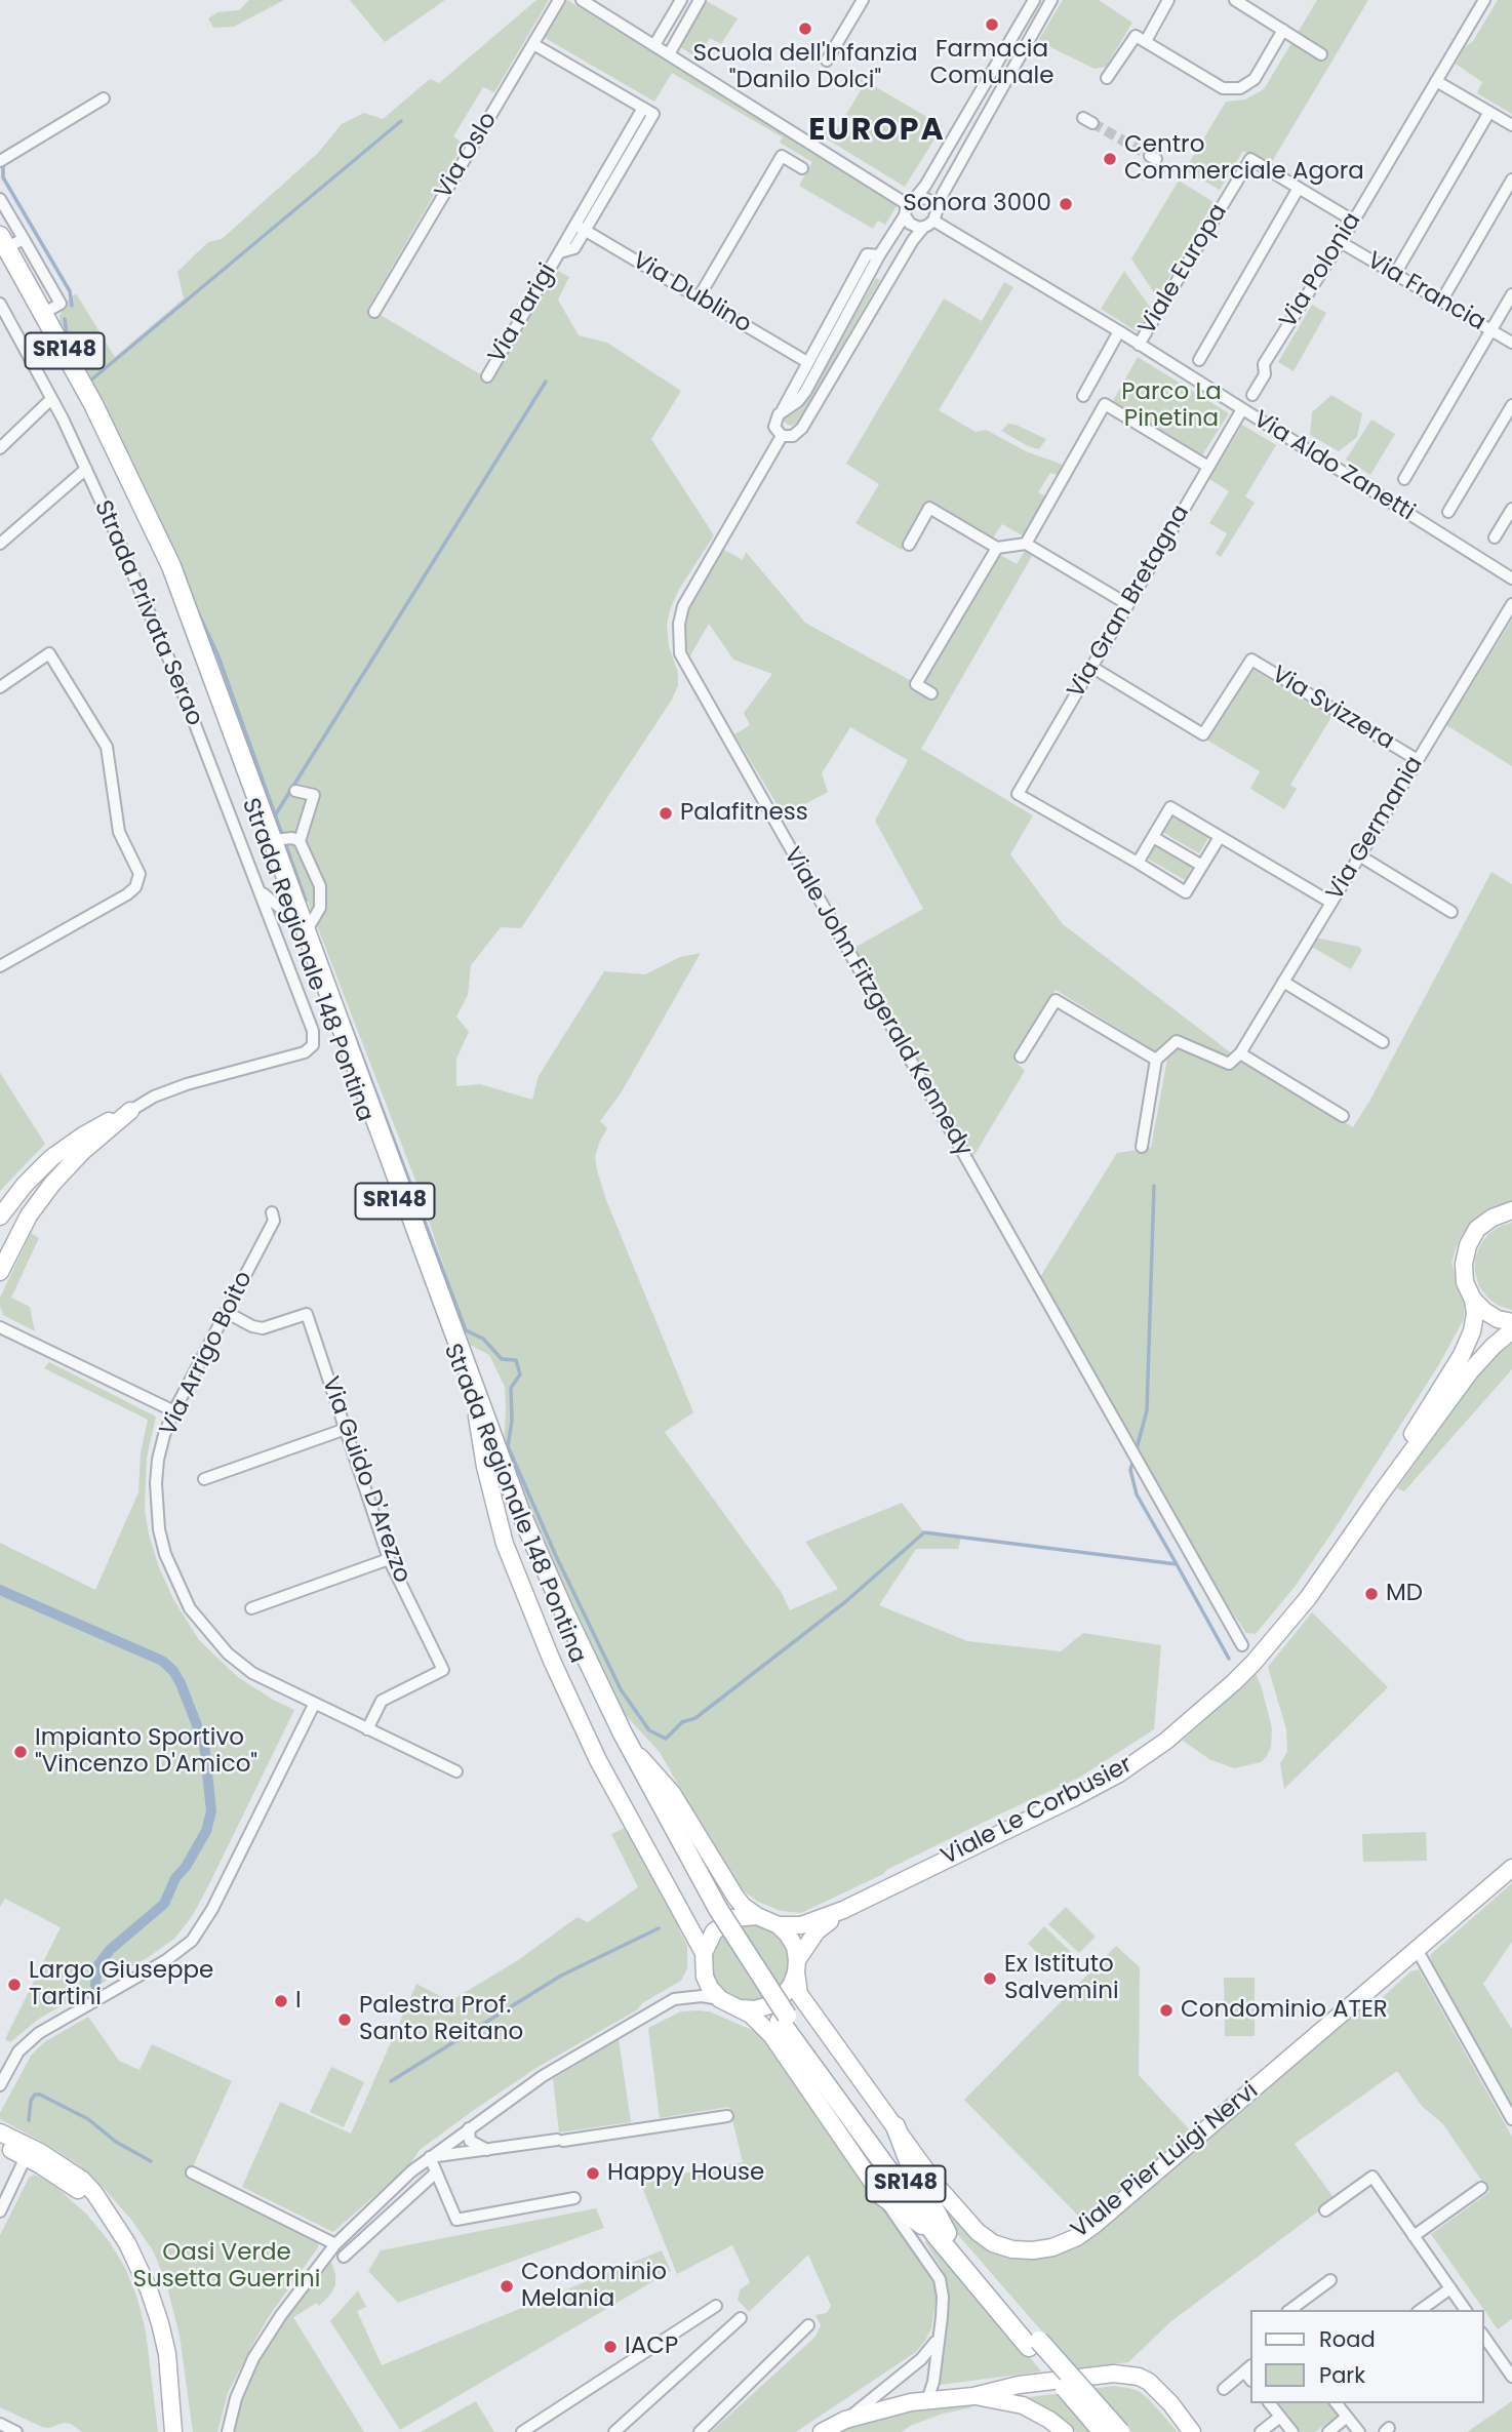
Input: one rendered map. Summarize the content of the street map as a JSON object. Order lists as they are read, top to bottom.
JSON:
{
  "streets": {
    "main road": ["SR148", "Strada Regionale 148 Pontina"],
    "street": [
      "Via Oslo",
      "Viale Europa",
      "Via Polonia",
      "Via Francia",
      "Via Dublino",
      "Via Parigi",
      "Via Aldo Zanetti",
      "Via Gran Bretagna",
      "Strada Privata Serao",
      "Via Svizzera",
      "Via Germania",
      "Viale John Fitzgerald Kennedy",
      "Via Arrigo Boito",
      "Via Guido D'Arezzo",
      "Viale Le Corbusier",
      "Viale Pier Luigi Nervi"
    ]
  },
  "crossings": [
    ["Via Oslo", "Via Parigi"],
    ["Viale Europa", "Via Aldo Zanetti"],
    ["Via Polonia", "Via Francia"],
    ["Via Dublino", "Via Parigi"],
    ["Via Aldo Zanetti", "Via Gran Bretagna"],
    ["Via Aldo Zanetti", "Viale John Fitzgerald Kennedy"],
    ["Via Gran Bretagna", "Via Svizzera"],
    ["Strada Privata Serao", "Strada Regionale 148 Pontina"],
    ["Via Svizzera", "Via Germania"],
    ["Via Arrigo Boito", "Via Guido D'Arezzo"],
    ["Viale Le Corbusier", "Viale Pier Luigi Nervi"]
  ],
  "districts": ["EUROPA"],
  "parks": ["Parco La Pinetina", "Oasi Verde Susetta Guerrini"],
  "places": [
    "Farmacia Comunale",
    "Scuola dell'Infanzia \"Danilo Dolci\"",
    "Centro Commerciale Agora",
    "Sonora 3000",
    "Palafitness",
    "MD",
    "Impianto Sportivo \"Vincenzo D'Amico\"",
    "Ex Istituto Salvemini",
    "Largo Giuseppe Tartini",
    "I",
    "Condominio ATER",
    "Palestra Prof. Santo Reitano",
    "Happy House",
    "Condominio Melania",
    "IACP"
  ],
  "legend": ["Road", "Park"]
}
